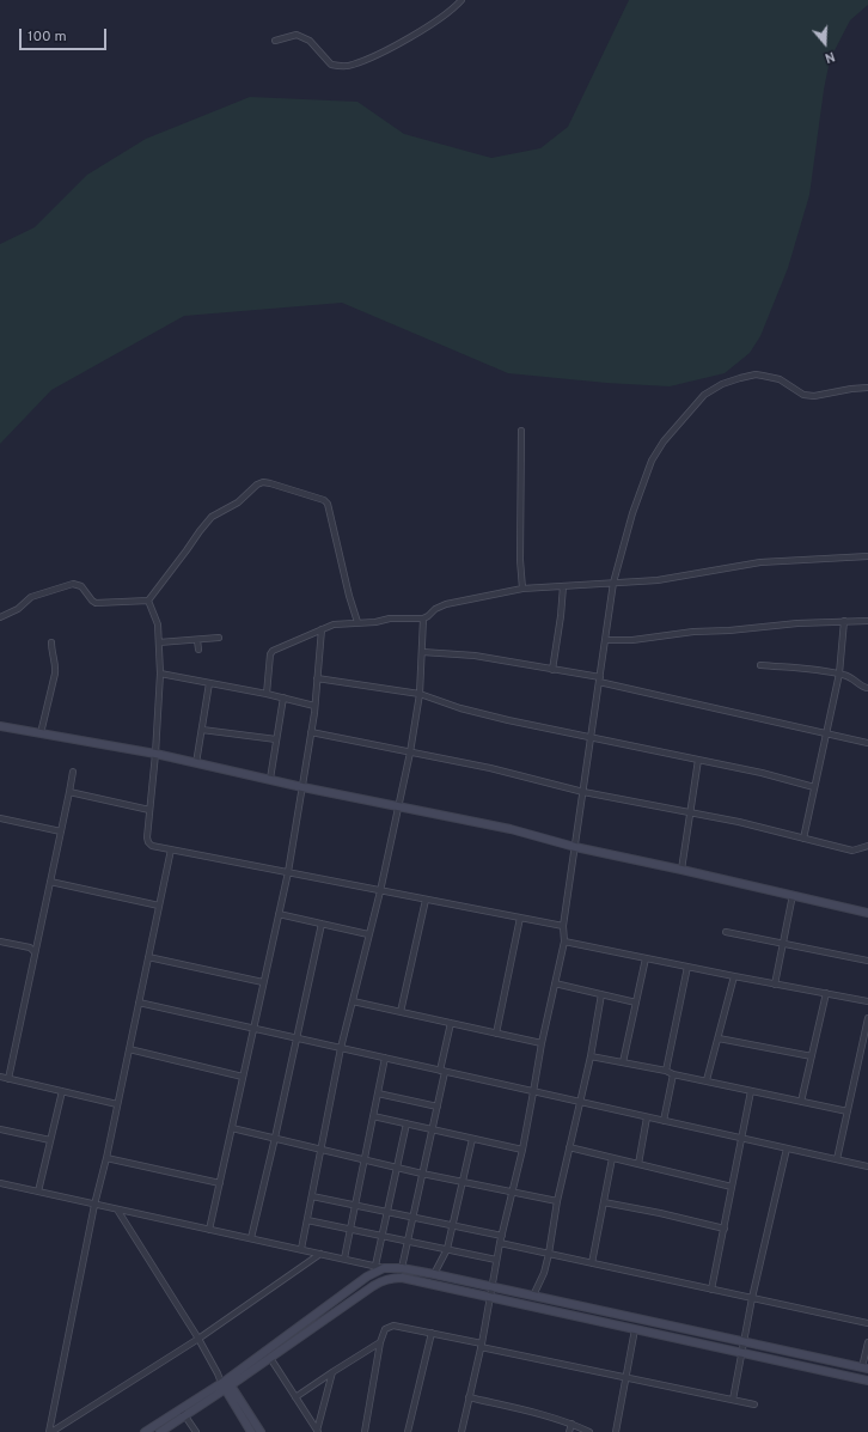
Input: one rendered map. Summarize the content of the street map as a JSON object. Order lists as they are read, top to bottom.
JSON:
{
  "scale_bar": "100 m",
  "north": "bottom"
}
